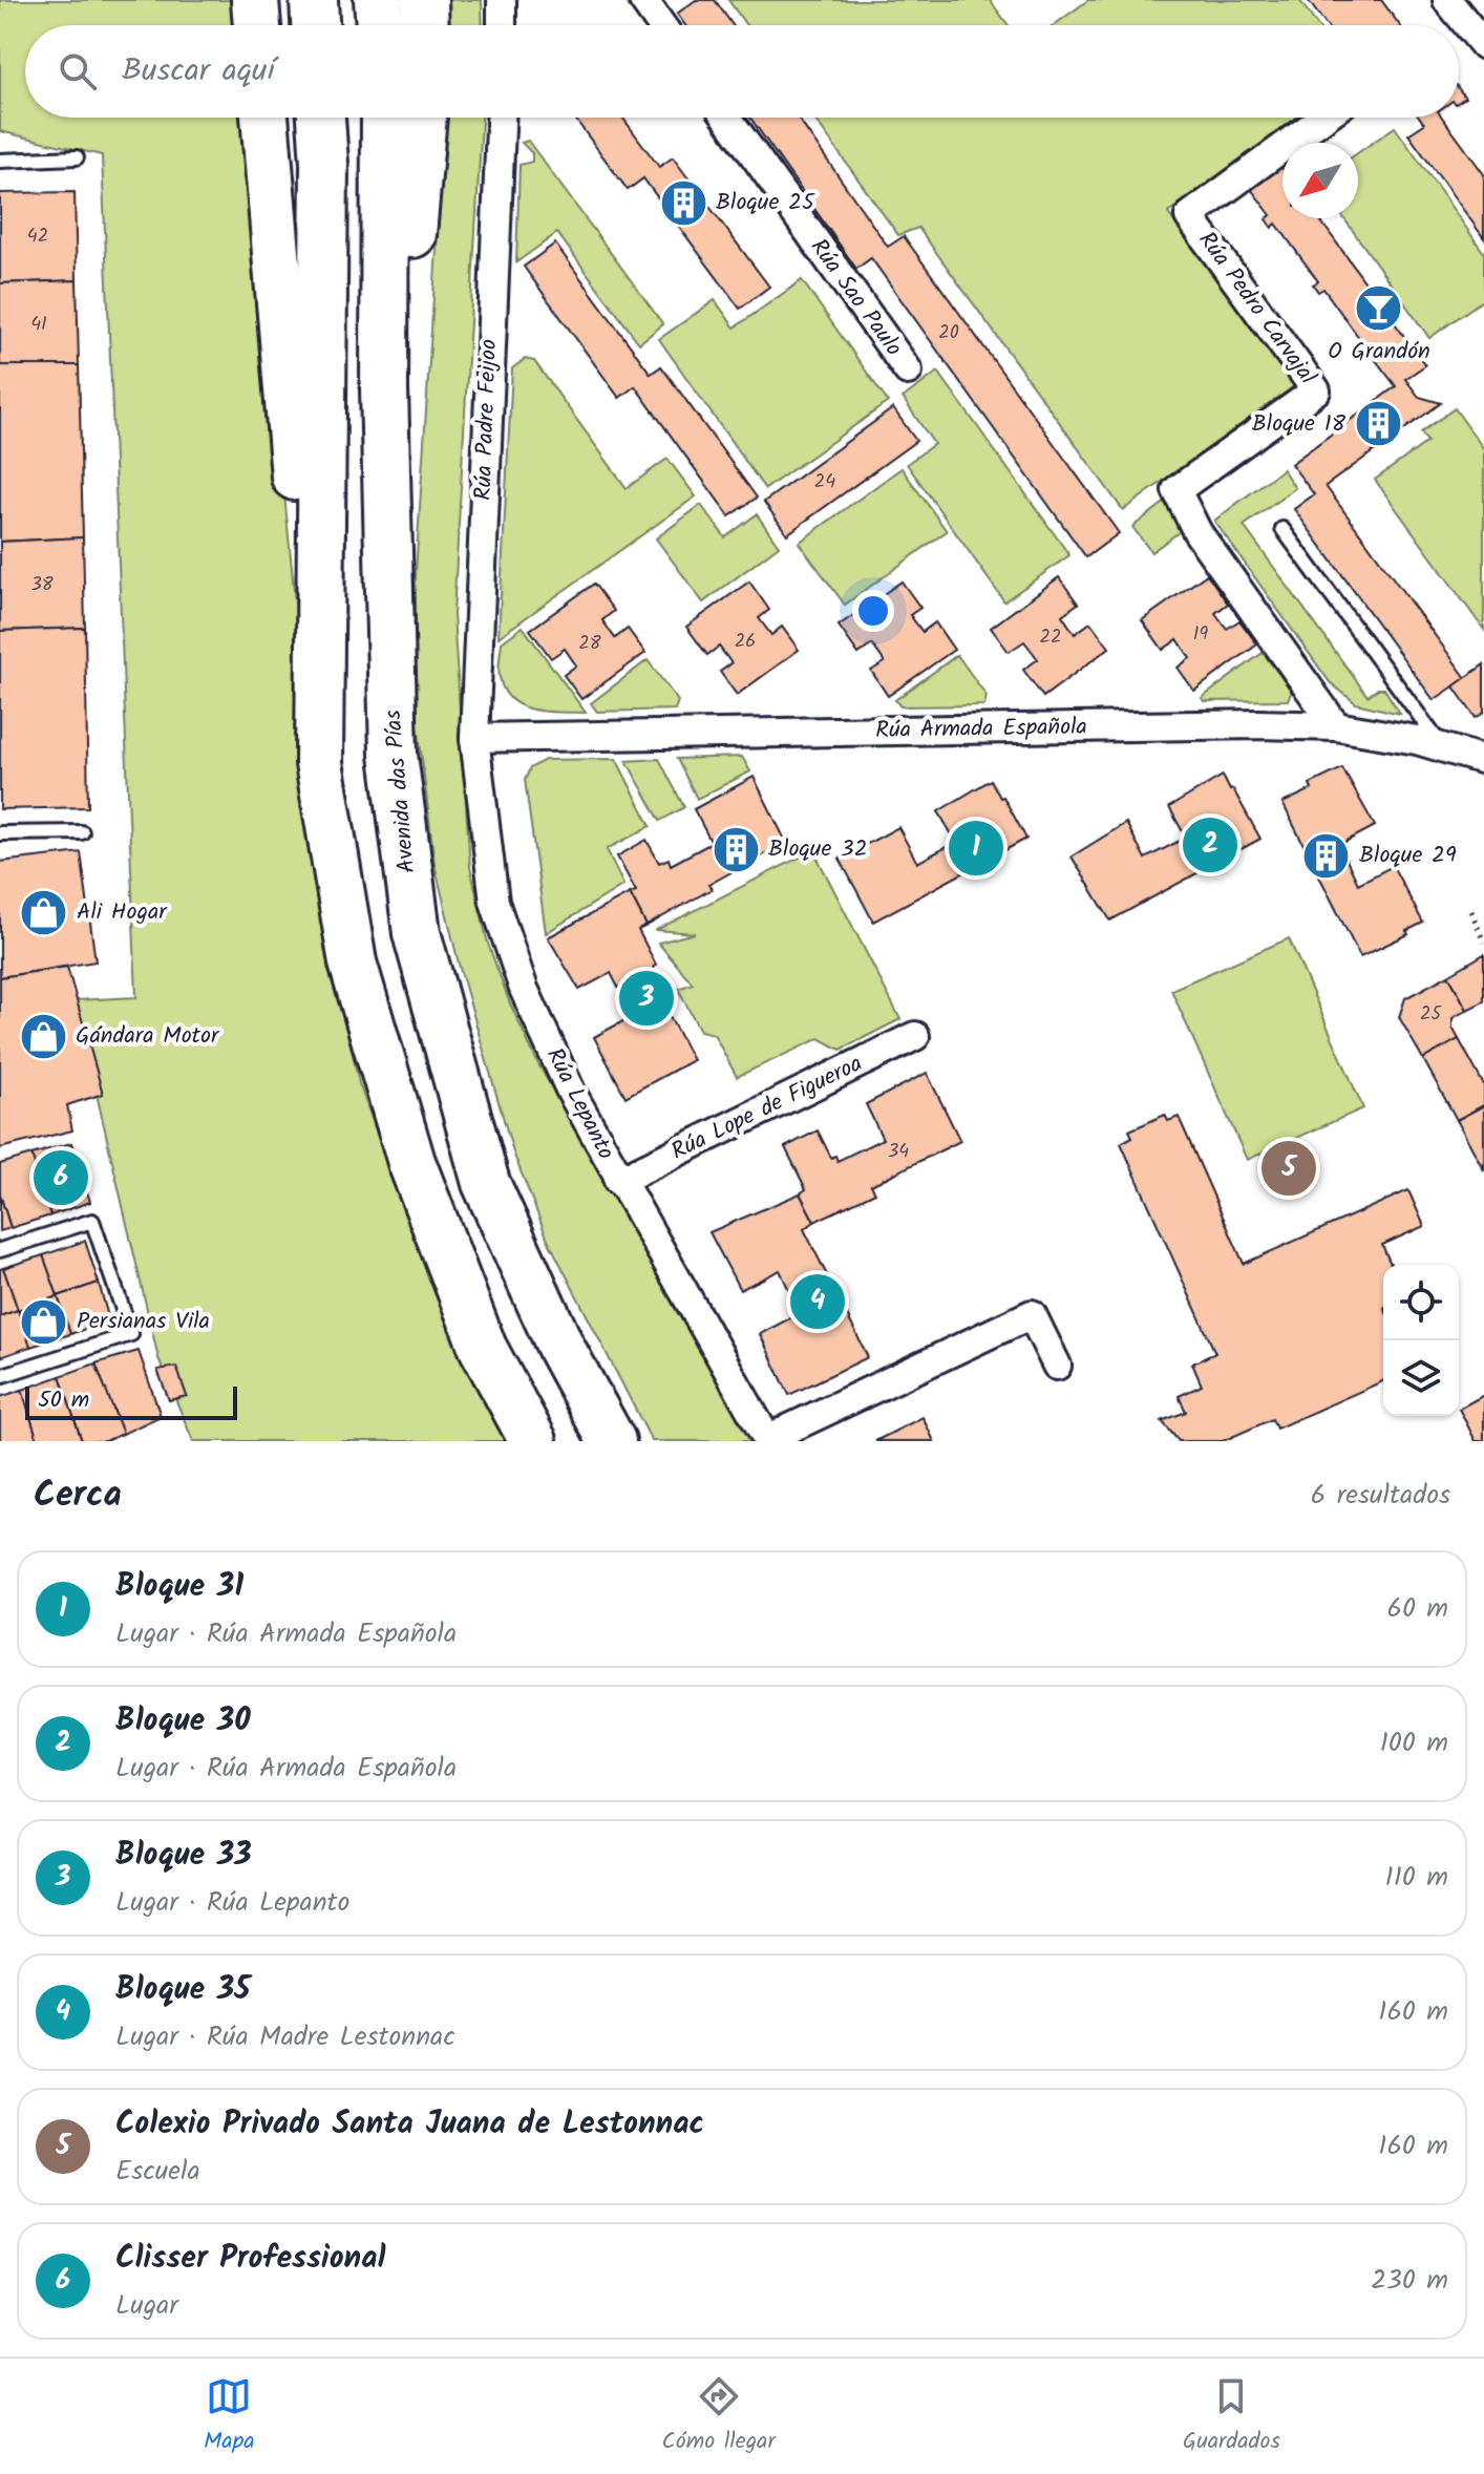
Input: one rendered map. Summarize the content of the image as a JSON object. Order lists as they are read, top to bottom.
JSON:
{
  "streets": {
    "highway": ["Avenida das Pías"],
    "street": [
      "Rúa Sao Paulo",
      "Rúa Pedro Carvajal",
      "Rúa Padre Feijoo",
      "Rúa Armada Española",
      "Rúa Lepanto",
      "Rúa Lope de Figueroa"
    ]
  },
  "crossings": [
    ["Rúa Pedro Carvajal", "Rúa Armada Española"],
    ["Rúa Padre Feijoo", "Rúa Armada Española"],
    ["Rúa Padre Feijoo", "Rúa Lepanto"],
    ["Rúa Armada Española", "Rúa Lepanto"],
    ["Rúa Lepanto", "Rúa Lope de Figueroa"]
  ],
  "places": {
    "building": [
      "Bloque 25",
      "Bloque 18",
      "Bloque 32",
      "Bloque 29"
    ],
    "bar": ["O Grandón"],
    "shop": ["Ali Hogar", "Gándara Motor", "Persianas Vila"]
  },
  "house_numbers": [
    "42",
    "41",
    "20",
    "24",
    "38",
    "19",
    "22",
    "26",
    "28",
    "25",
    "34"
  ],
  "scale_bar": "50 m",
  "north": "bottom left",
  "page": {
    "search": "Buscar aquí",
    "pins": [
      "2",
      "1",
      "3",
      "5",
      "6",
      "4"
    ],
    "scale": "50 m",
    "heading": ["Cerca", "6 resultados"],
    "list": [
      {
        "mark": "1",
        "name": "Bloque 31",
        "note": "Lugar · Rúa Armada Española",
        "value": "60 m"
      },
      {
        "mark": "2",
        "name": "Bloque 30",
        "note": "Lugar · Rúa Armada Española",
        "value": "100 m"
      },
      {
        "mark": "3",
        "name": "Bloque 33",
        "note": "Lugar · Rúa Lepanto",
        "value": "110 m"
      },
      {
        "mark": "4",
        "name": "Bloque 35",
        "note": "Lugar · Rúa Madre Lestonnac",
        "value": "160 m"
      },
      {
        "mark": "5",
        "name": "Colexio Privado Santa Juana de Lestonnac",
        "note": "Escuela",
        "value": "160 m"
      },
      {
        "mark": "6",
        "name": "Clisser Professional",
        "note": "Lugar",
        "value": "230 m"
      }
    ],
    "nav": ["Mapa", "Cómo llegar", "Guardados"]
  }
}
